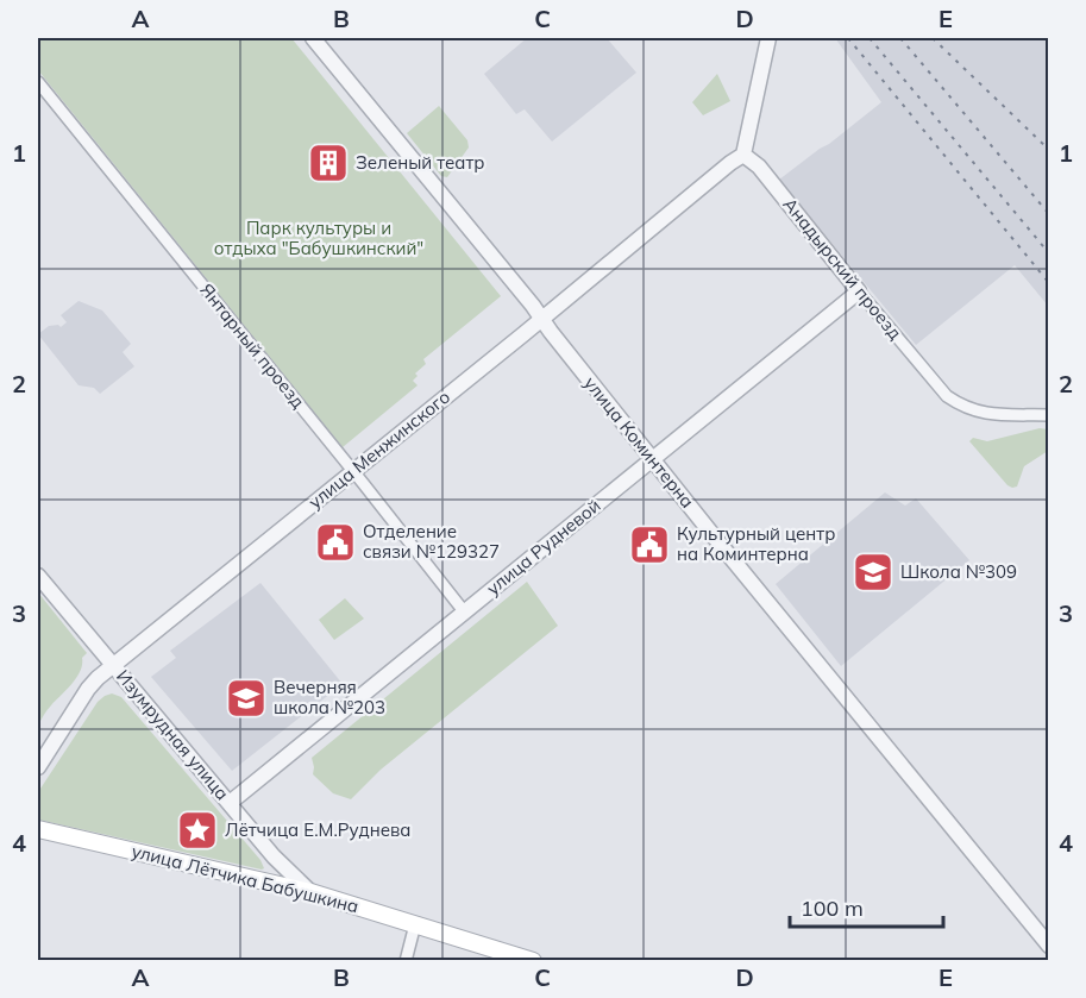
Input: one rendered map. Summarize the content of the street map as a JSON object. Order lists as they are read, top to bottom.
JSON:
{
  "streets": {
    "main road": ["улица Лётчика Бабушкина"],
    "street": [
      "Анадырский проезд",
      "Янтарный проезд",
      "улица Коминтерна",
      "улица Менжинского",
      "улица Рудневой",
      "Изумрудная улица"
    ]
  },
  "crossings": [
    ["Анадырский проезд", "улица Менжинского"],
    ["Анадырский проезд", "улица Рудневой"],
    ["Янтарный проезд", "улица Менжинского"],
    ["Янтарный проезд", "улица Рудневой"],
    ["улица Коминтерна", "улица Менжинского"],
    ["улица Коминтерна", "улица Рудневой"],
    ["улица Менжинского", "Изумрудная улица"],
    ["улица Рудневой", "Изумрудная улица"],
    ["Изумрудная улица", "улица Лётчика Бабушкина"]
  ],
  "parks": ["Парк культуры и отдыха \"Бабушкинский\""],
  "places": {
    "building": ["Зеленый театр"],
    "public building": ["Отделение связи №129327", "Культурный центр на Коминтерна"],
    "school or university": ["Школа №309", "Вечерняя школа №203"],
    "place": ["Лётчица Е.М.Руднева"]
  },
  "scale_bar": "100 m",
  "grid": {
    "columns": [
      "A",
      "B",
      "C",
      "D",
      "E"
    ],
    "rows": [
      "1",
      "2",
      "3",
      "4"
    ]
  }
}
